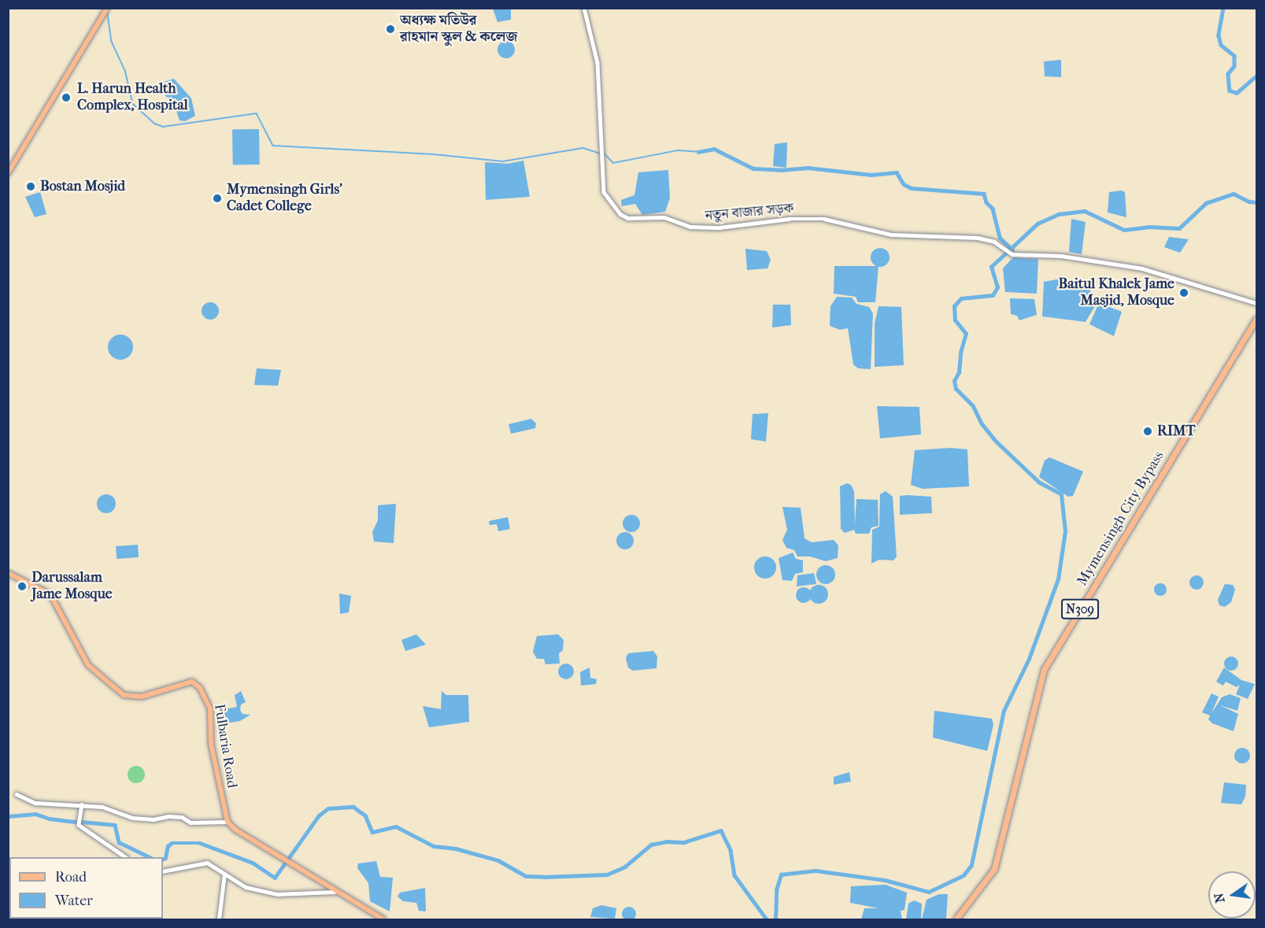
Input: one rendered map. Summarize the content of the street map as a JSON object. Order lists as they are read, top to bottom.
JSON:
{
  "streets": {
    "highway": ["Mymensingh City Bypass", "N309"],
    "main road": ["Fulbaria Road"],
    "street": ["নতুন বাজার সড়ক"]
  },
  "places": [
    "অধ্যক্ষ মতিউর রাহমান স্কুল & কলেজ",
    "L. Harun Health Complex, Hospital",
    "Bostan Mosjid",
    "Mymensingh Girls' Cadet College",
    "Baitul Khalek Jame Masjid, Mosque",
    "RIMT",
    "Darussalam Jame Mosque"
  ],
  "legend": ["Road", "Water"],
  "north": "left"
}
